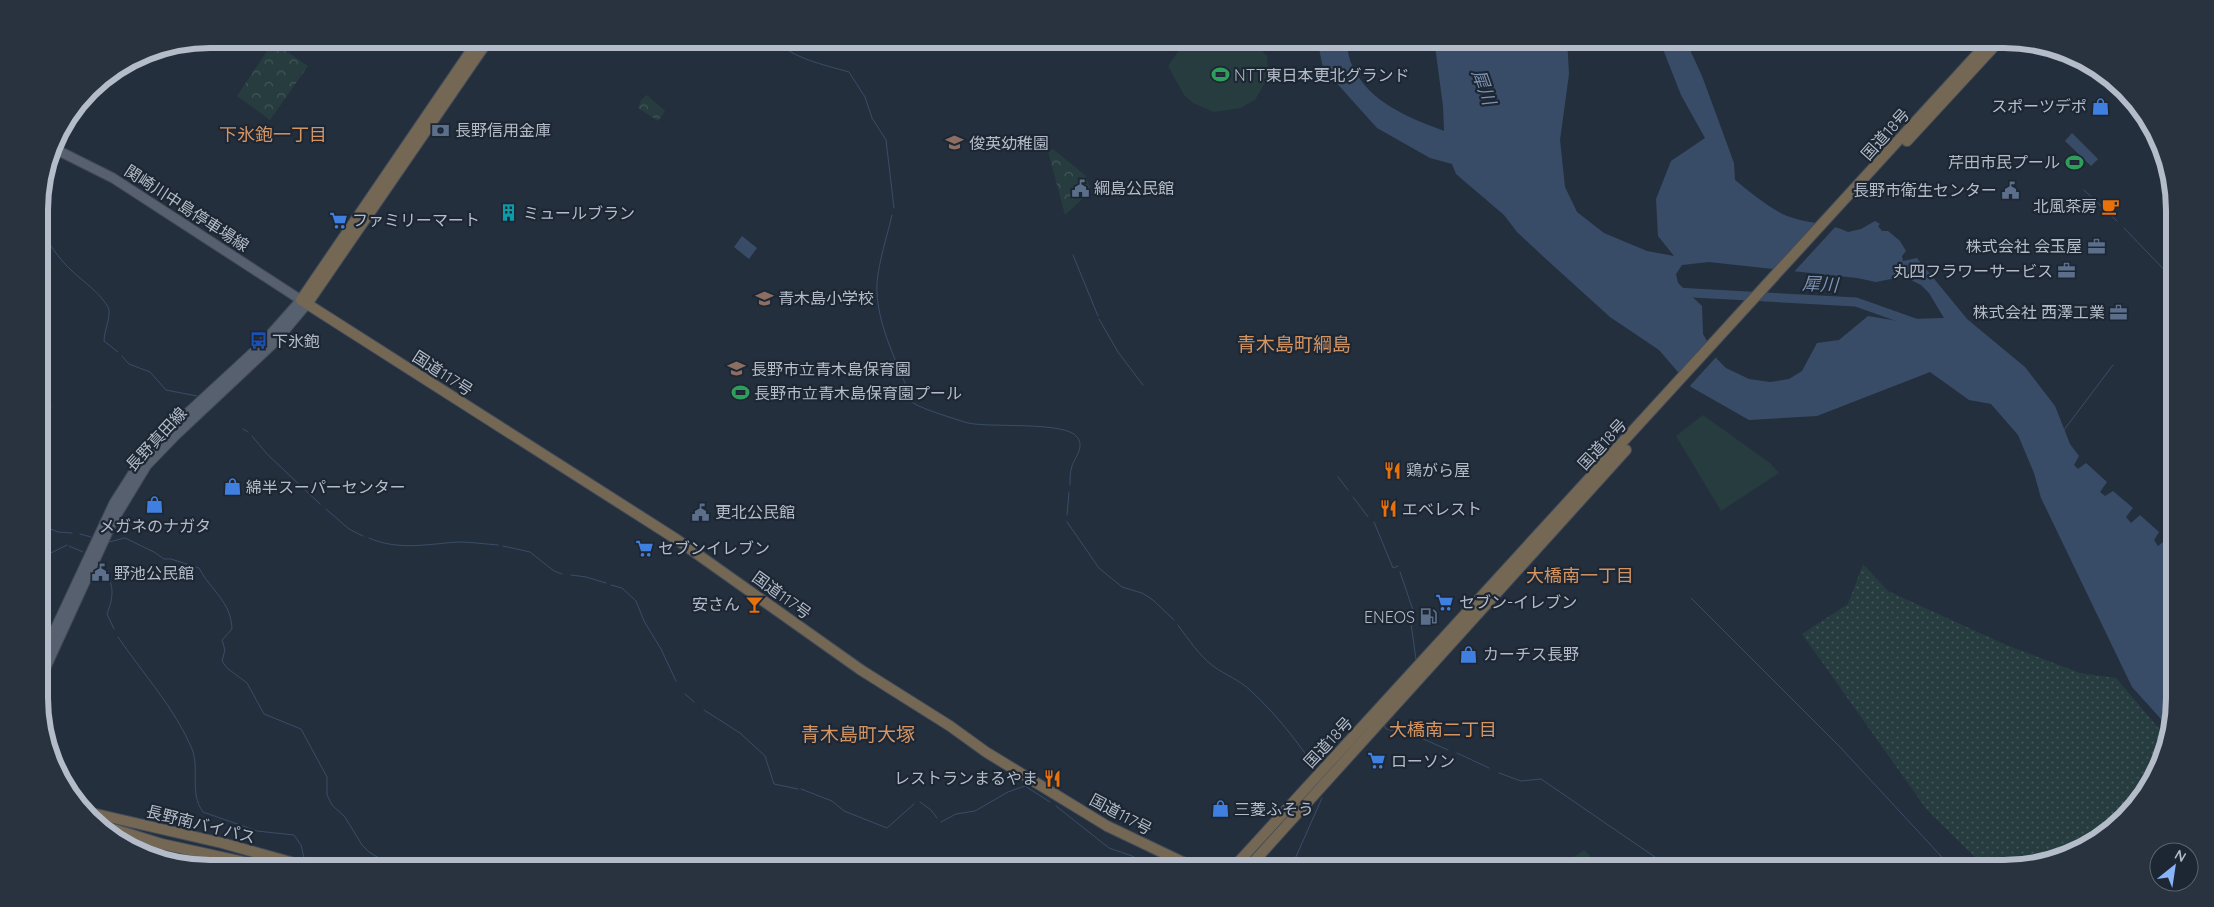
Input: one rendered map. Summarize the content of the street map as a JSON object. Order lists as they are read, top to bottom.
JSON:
{
  "streets": {
    "highway": ["国道18号", "国道117号", "長野南バイパス"],
    "main road": ["関崎川中島停車場線", "長野真田線"]
  },
  "crossings": [
    ["関崎川中島停車場線", "国道117号"],
    ["関崎川中島停車場線", "長野真田線"],
    ["国道117号", "長野真田線"]
  ],
  "districts": [
    "下氷鉋一丁目",
    "青木島町綱島",
    "大橋南一丁目",
    "大橋南二丁目",
    "青木島町大塚"
  ],
  "water": ["犀川"],
  "places": {
    "sports": ["NTT東日本更北グランド", "芹田市民プール", "長野市立青木島保育園プール"],
    "shop": [
      "スポーツデポ",
      "綿半スーパーセンター",
      "メガネのナガタ",
      "カーチス長野",
      "三菱ふそう"
    ],
    "bank": ["長野信用金庫"],
    "school or university": ["俊英幼稚園", "青木島小学校", "長野市立青木島保育園"],
    "public building": [
      "綱島公民館",
      "長野市衛生センター",
      "更北公民館",
      "野池公民館"
    ],
    "cafe": ["北風茶房"],
    "building": ["ミュールブラン"],
    "supermarket": [
      "ファミリーマート",
      "セブンイレブン",
      "セブン-イレブン",
      "ローソン"
    ],
    "office": ["株式会社 会玉屋", "丸四フラワーサービス", "株式会社 西澤工業"],
    "bus stop": ["下氷鉋"],
    "restaurant": ["鶏がら屋", "エベレスト", "レストランまるやま"],
    "bar": ["安さん"],
    "fuel station": ["ENEOS"]
  },
  "north": "top right"
}
